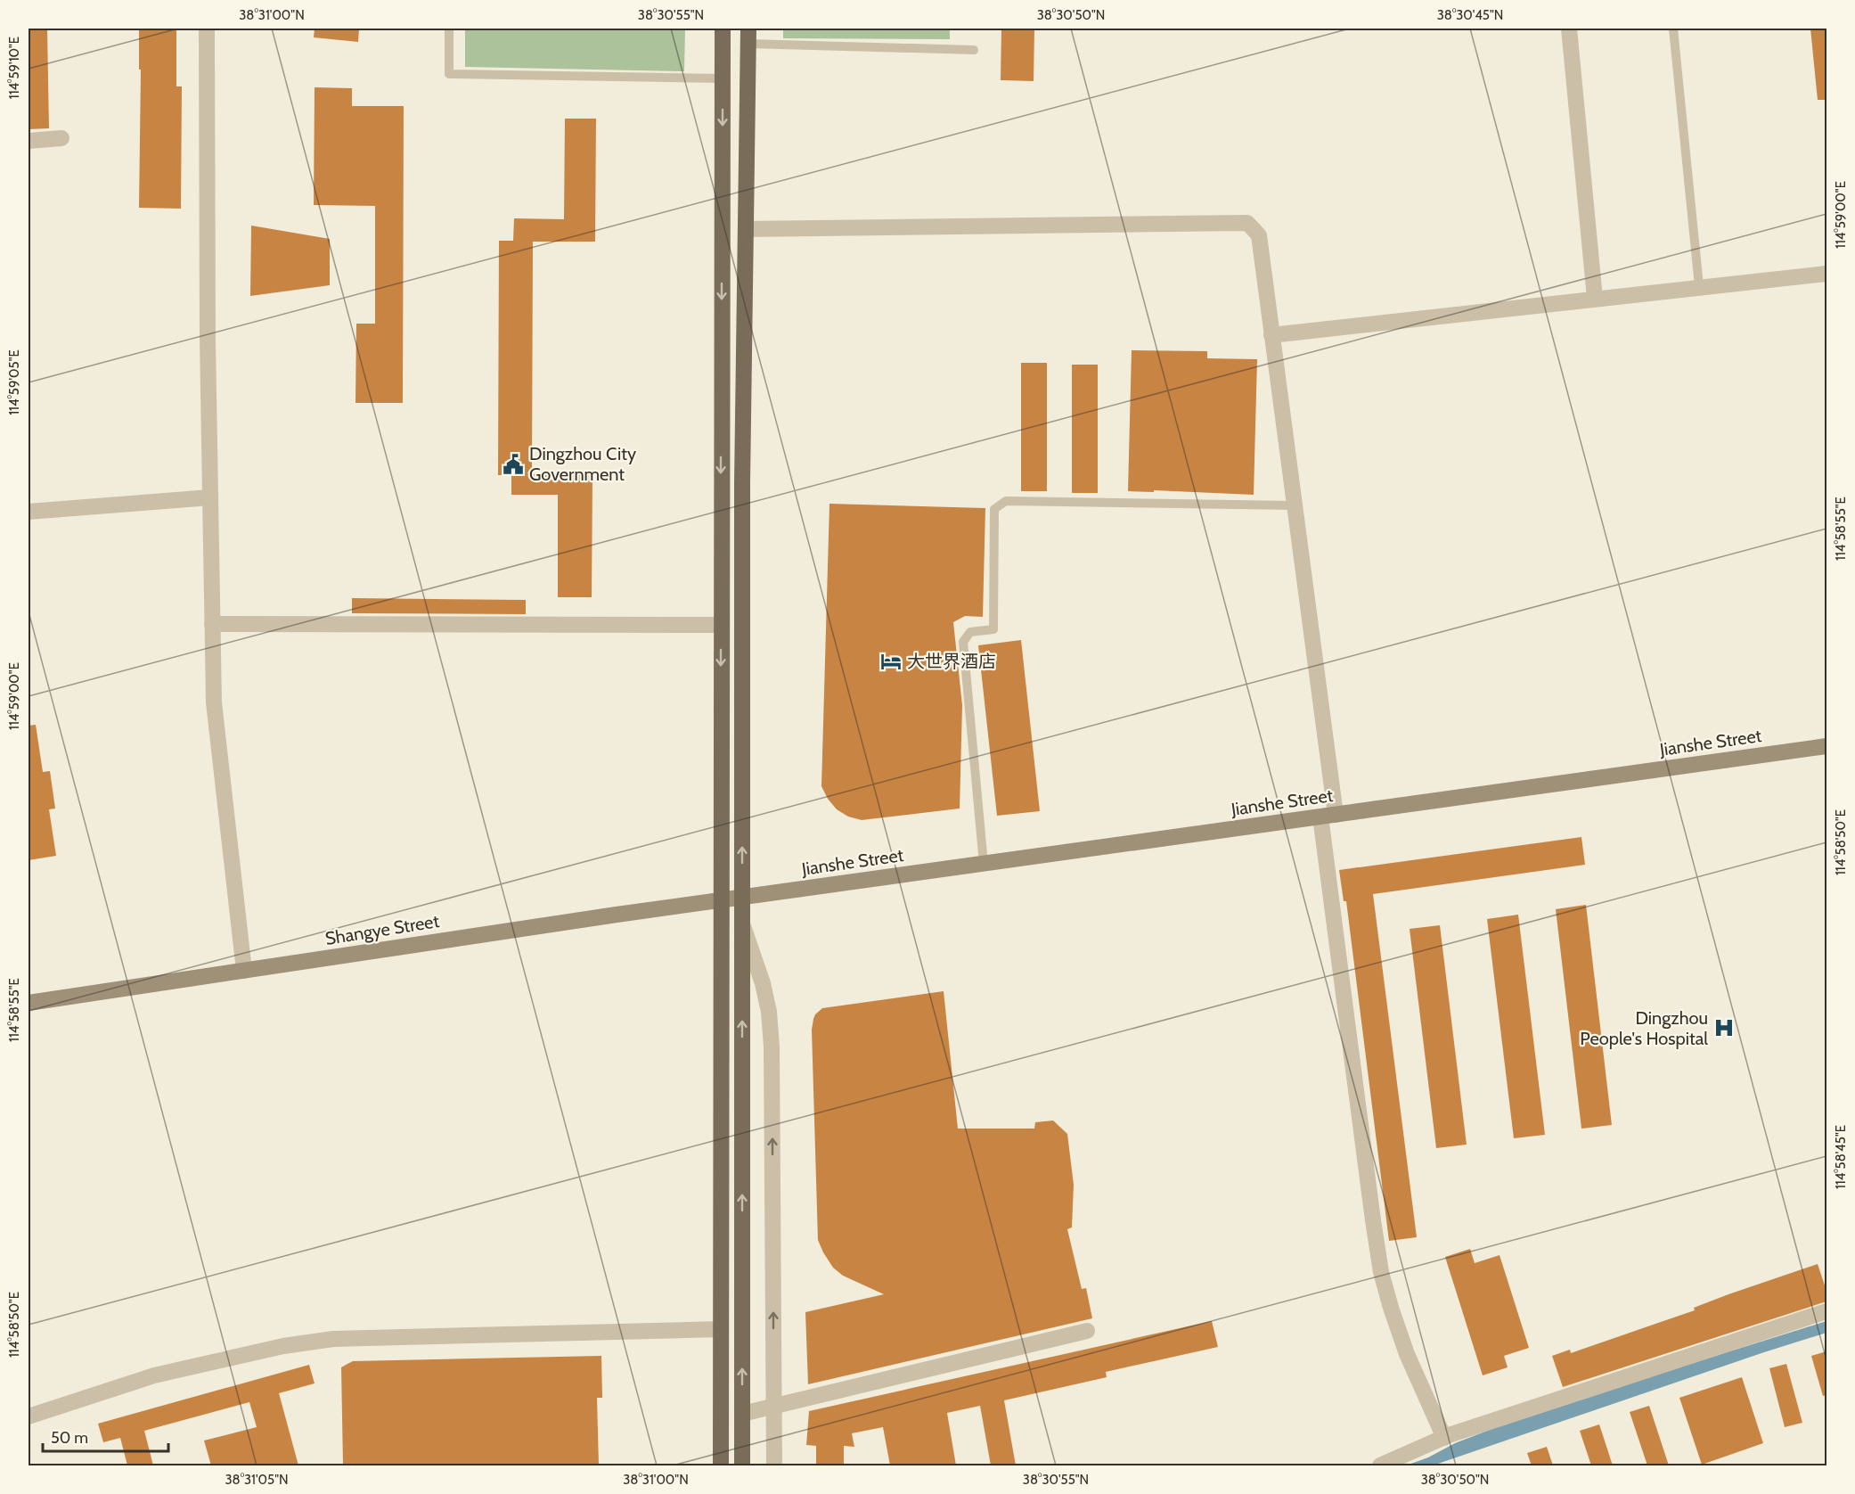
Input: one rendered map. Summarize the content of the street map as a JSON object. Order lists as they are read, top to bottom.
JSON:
{
  "streets": {
    "street": ["Jianshe Street", "Shangye Street"]
  },
  "crossings": [
    ["Jianshe Street", "Shangye Street"]
  ],
  "places": {
    "public building": ["Dingzhou City Government"],
    "hotel": ["大世界酒店"],
    "hospital": ["Dingzhou People's Hospital"]
  },
  "scale_bar": "50 m",
  "coordinates": [
    "38°31'00\"N",
    "38°30'55\"N",
    "38°30'50\"N",
    "38°30'45\"N",
    "114°59'10\"E",
    "114°59'00\"E",
    "114°59'05\"E",
    "114°58'55\"E",
    "114°58'50\"E",
    "114°58'45\"E",
    "38°31'05\"N"
  ]
}
